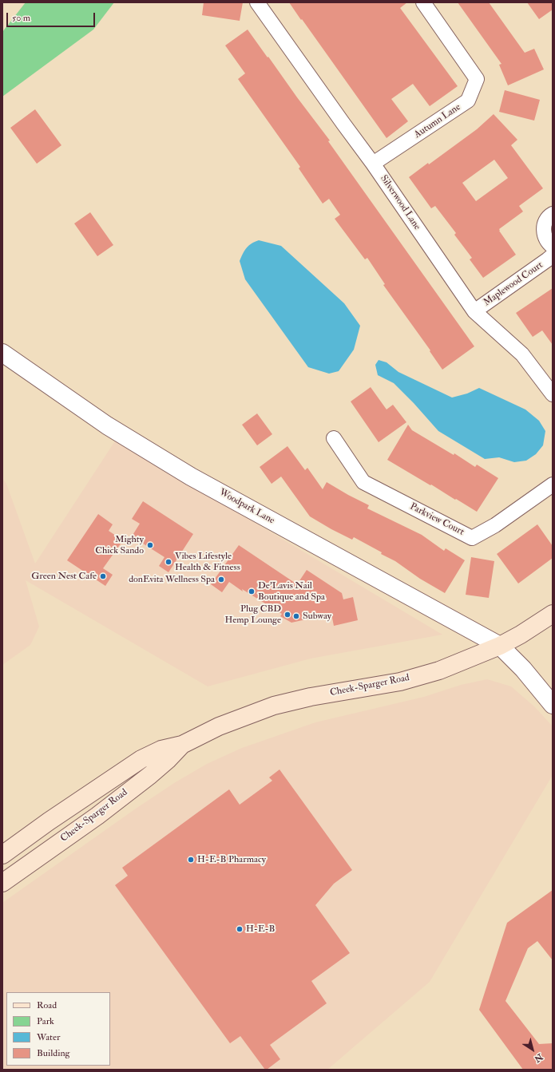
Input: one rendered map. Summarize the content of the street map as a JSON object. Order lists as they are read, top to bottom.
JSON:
{
  "streets": {
    "main road": ["Cheek-Sparger Road"],
    "street": [
      "Autumn Lane",
      "Silverwood Lane",
      "Maplewood Court",
      "Woodpark Lane",
      "Parkview Court"
    ]
  },
  "crossings": [
    ["Autumn Lane", "Silverwood Lane"],
    ["Silverwood Lane", "Maplewood Court"],
    ["Woodpark Lane", "Cheek-Sparger Road"]
  ],
  "places": [
    "Mighty Chick Sando",
    "Vibes Lifestyle Health & Fitness",
    "Green Nest Cafe",
    "donEvita Wellness Spa",
    "De'Lavis Nail Boutique and Spa",
    "Plug CBD Hemp Lounge",
    "Subway",
    "H-E-B Pharmacy",
    "H-E-B"
  ],
  "legend": [
    "Road",
    "Park",
    "Water",
    "Building"
  ],
  "scale_bar": "50 m",
  "north": "bottom right"
}
